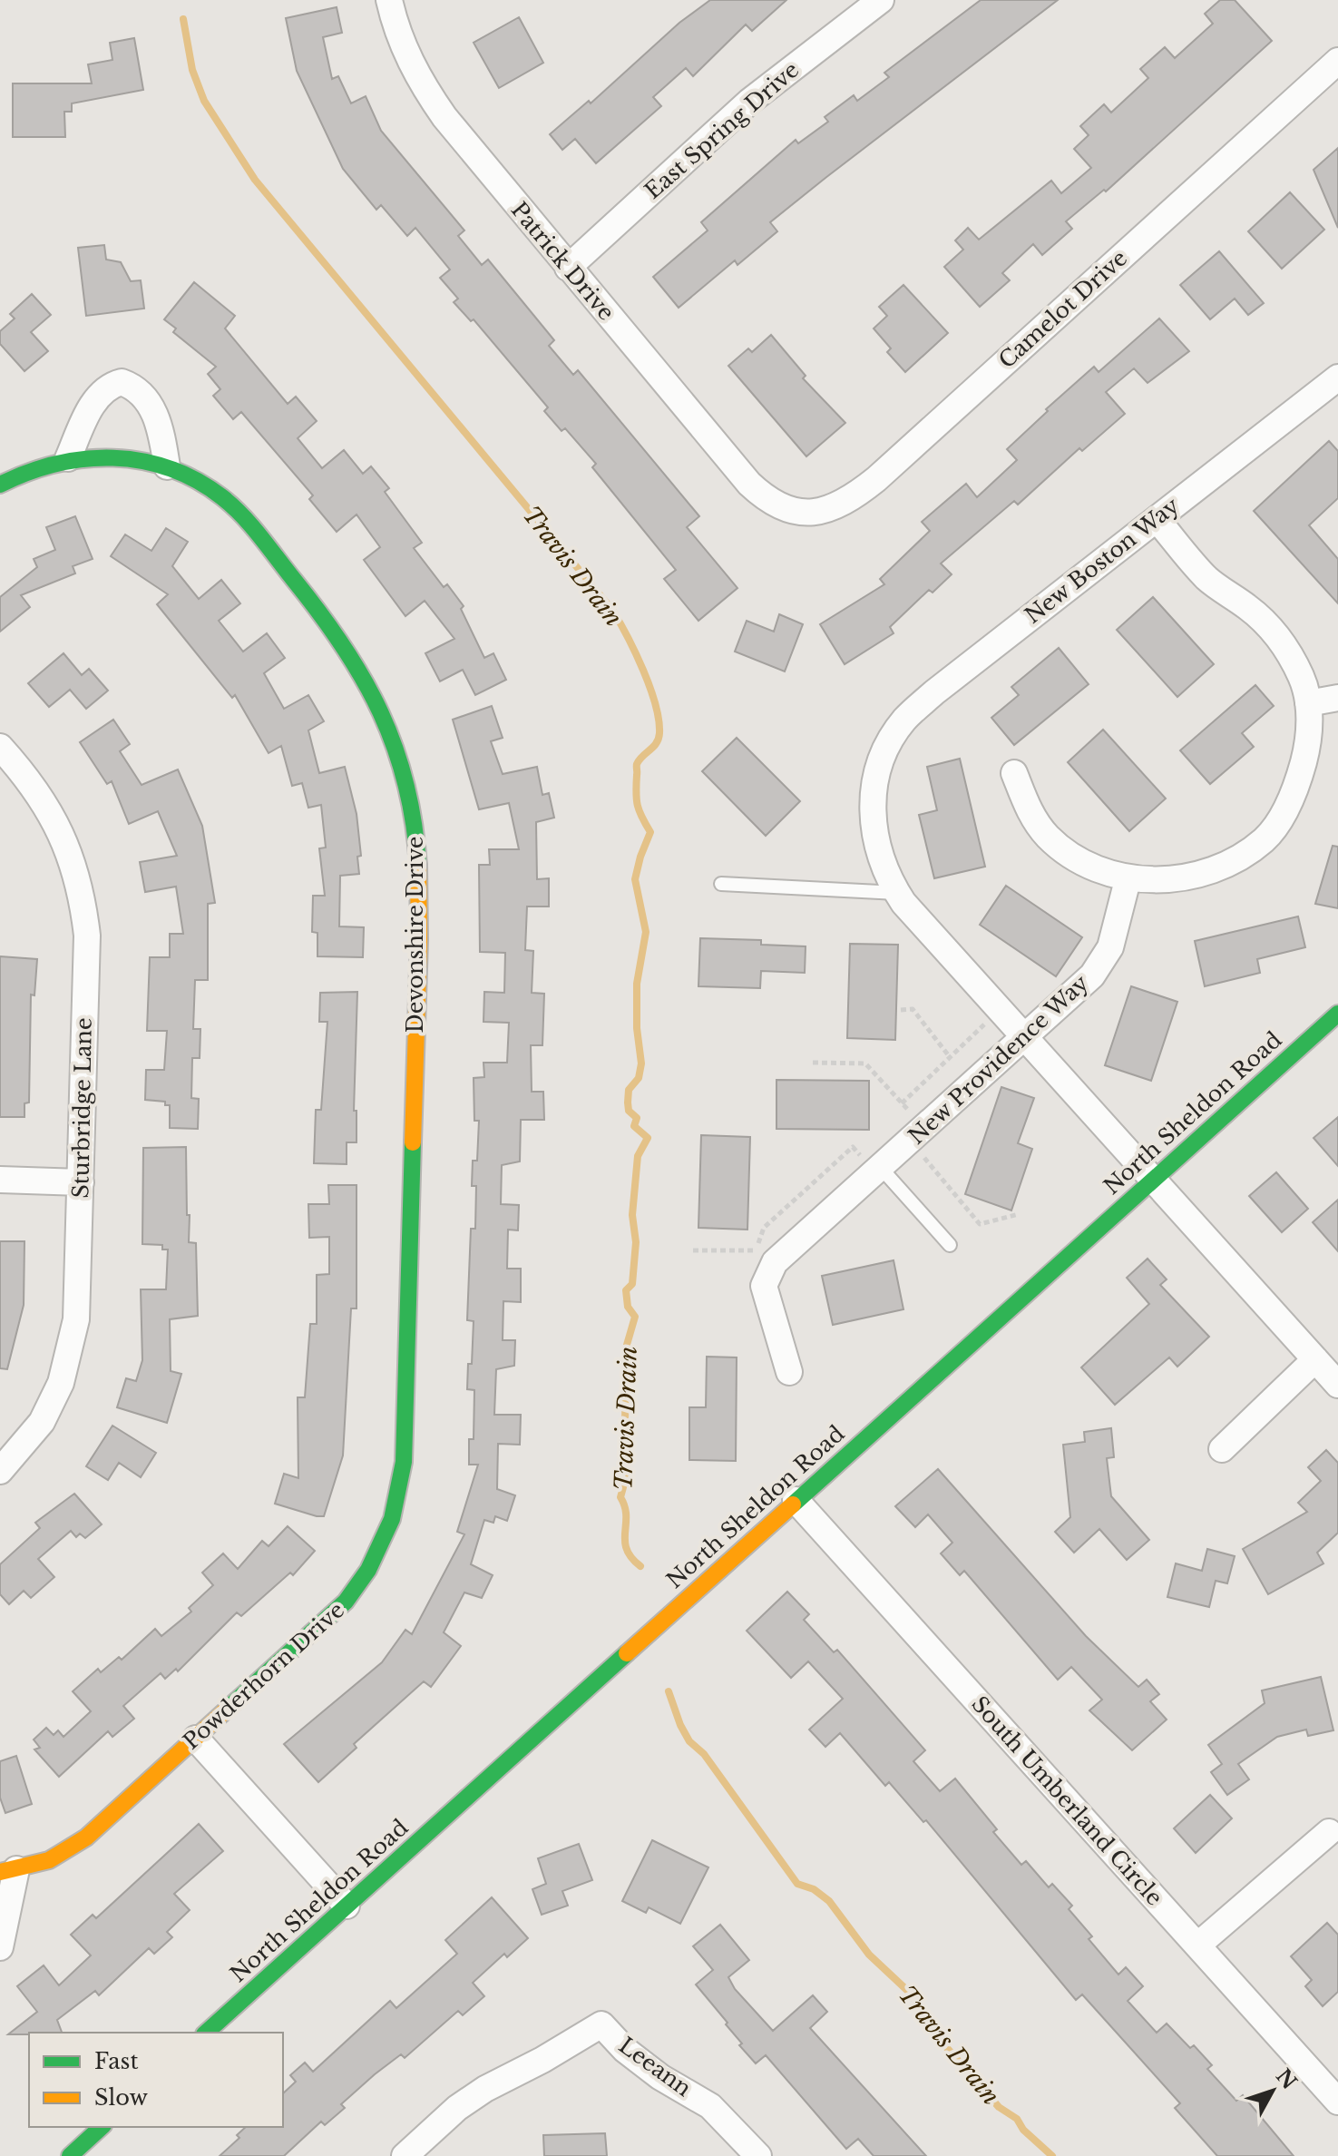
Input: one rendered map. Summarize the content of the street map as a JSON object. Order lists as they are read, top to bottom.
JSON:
{
  "streets": {
    "street": [
      "East Spring Drive",
      "Patrick Drive",
      "Camelot Drive",
      "New Boston Way",
      "Devonshire Drive",
      "New Providence Way",
      "Sturbridge Lane",
      "North Sheldon Road",
      "Powderhorn Drive",
      "South Umberland Circle",
      "Leeann"
    ]
  },
  "crossings": [
    ["East Spring Drive", "Patrick Drive"],
    ["Patrick Drive", "Camelot Drive"],
    ["New Boston Way", "New Providence Way"],
    ["New Boston Way", "North Sheldon Road"],
    ["Devonshire Drive", "Powderhorn Drive"],
    ["North Sheldon Road", "South Umberland Circle"]
  ],
  "water": ["Travis Drain"],
  "legend": ["Fast", "Slow"],
  "north": "top right"
}
